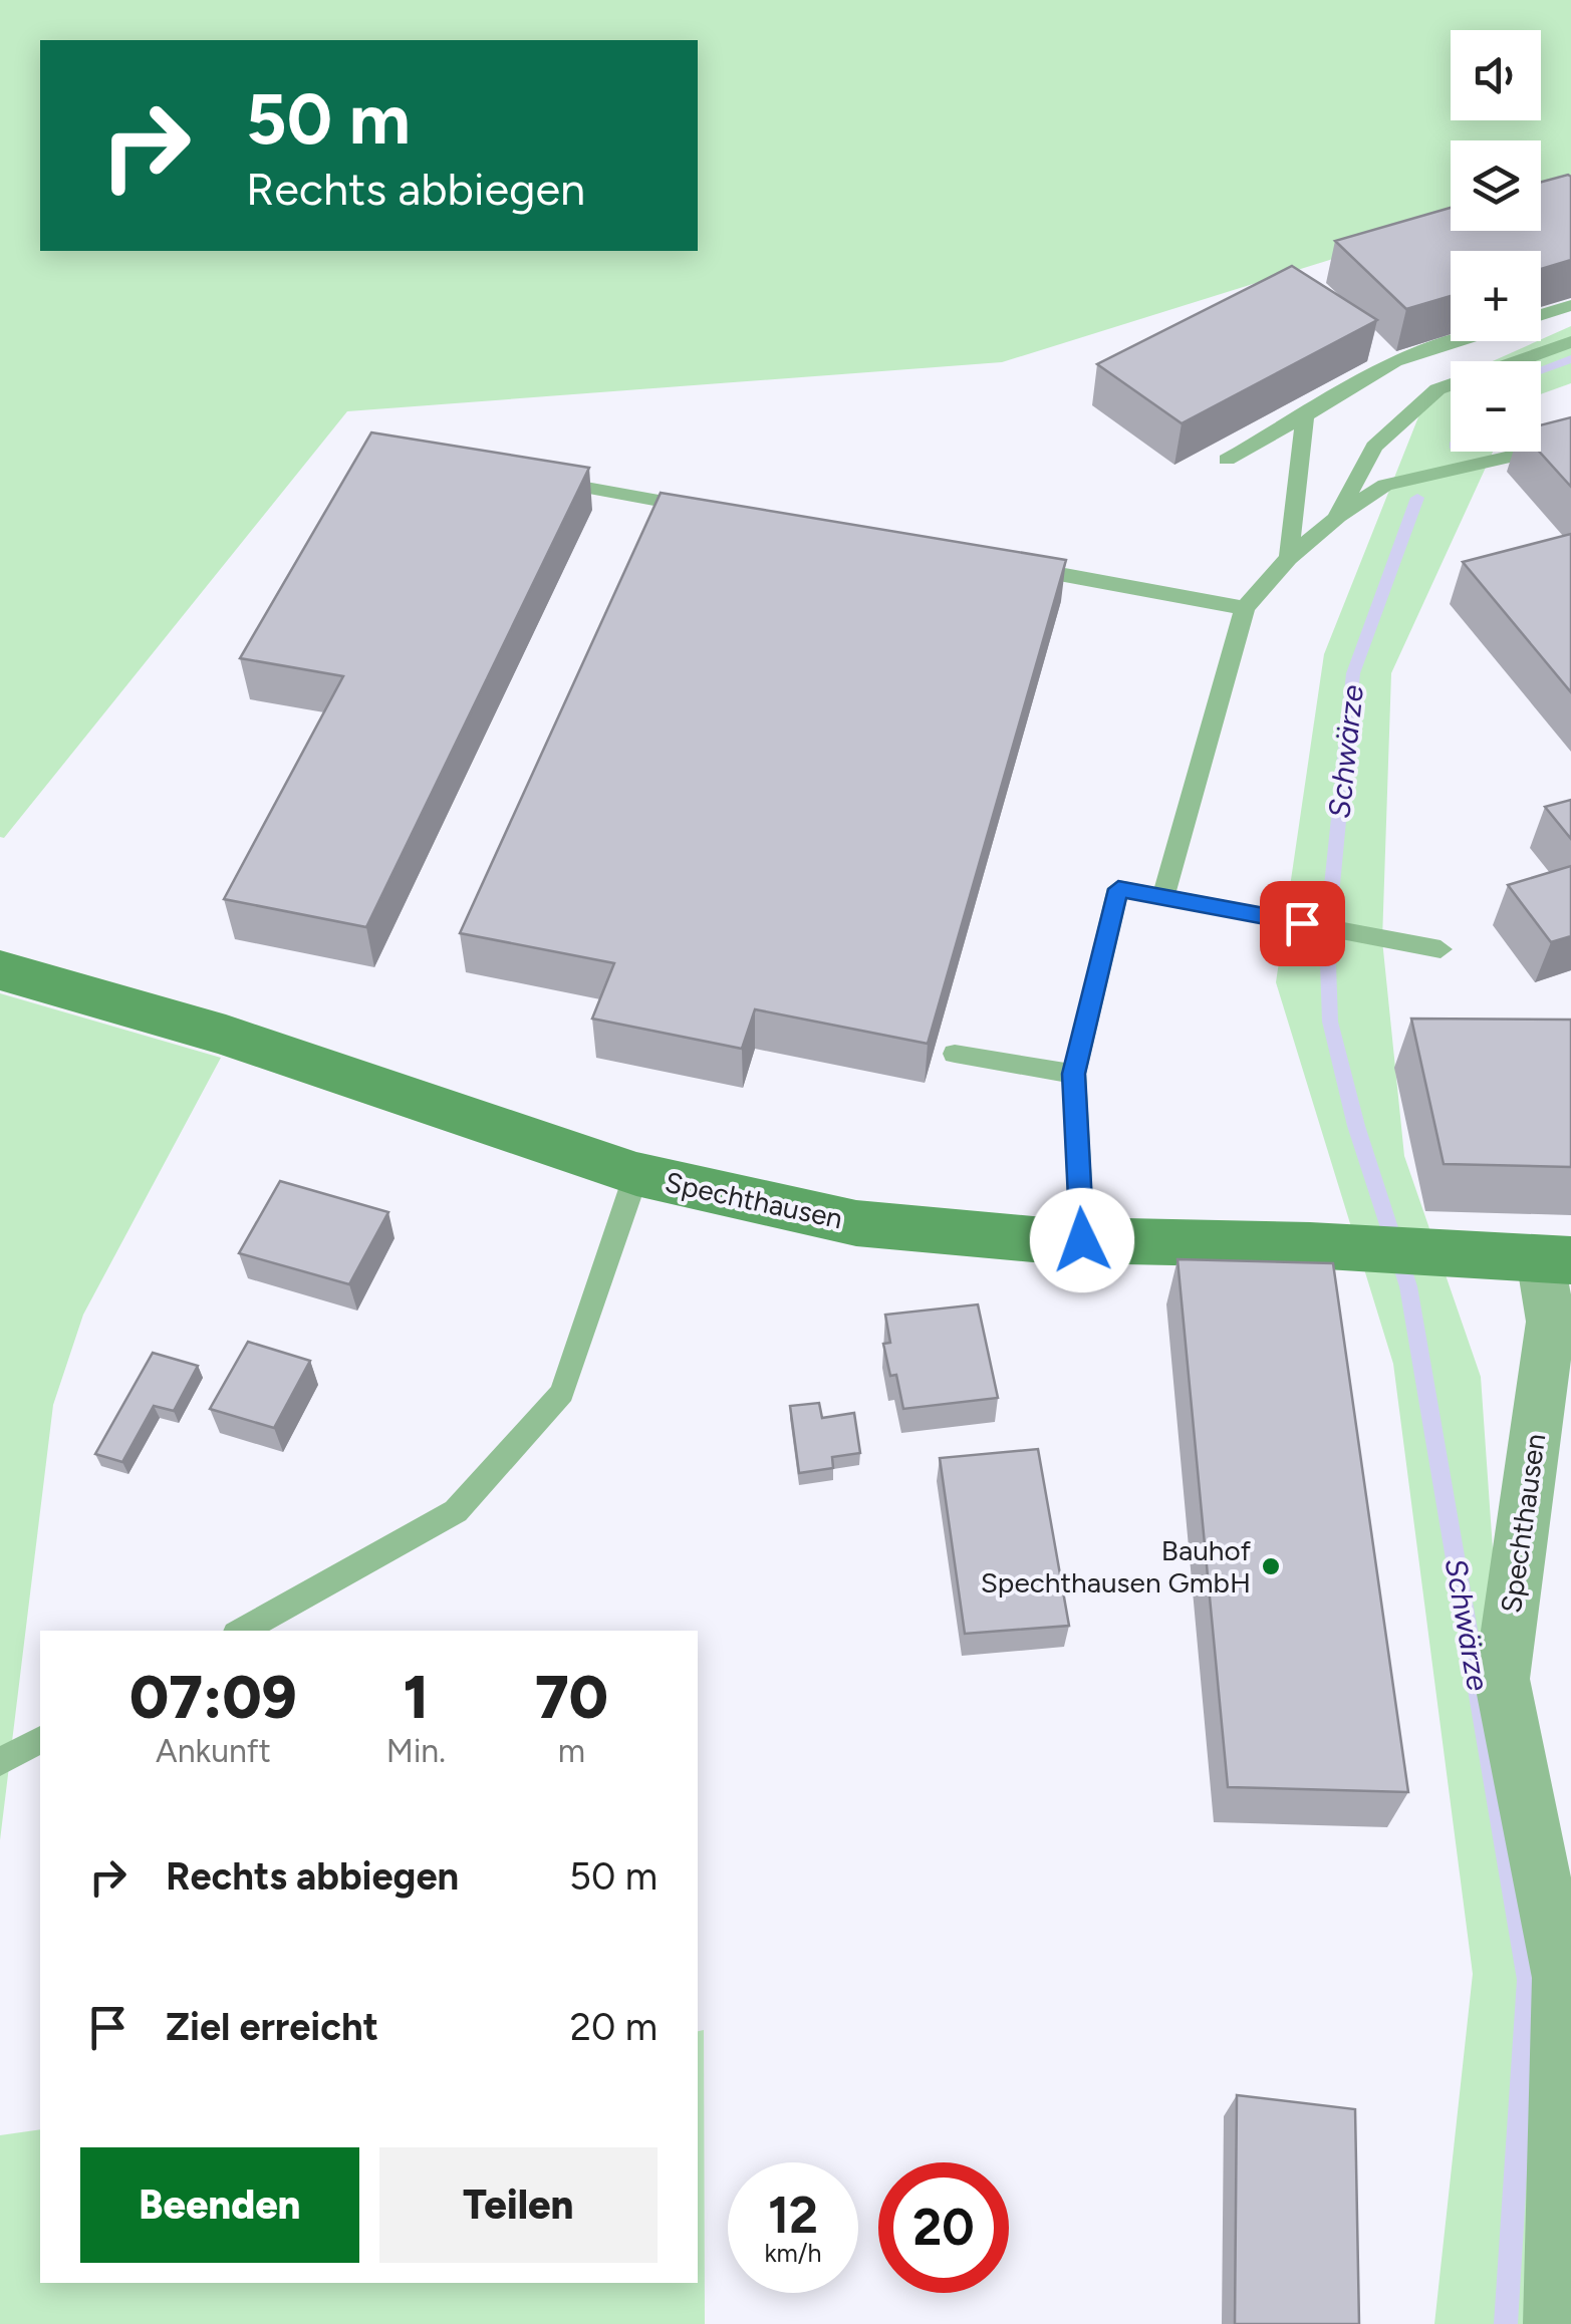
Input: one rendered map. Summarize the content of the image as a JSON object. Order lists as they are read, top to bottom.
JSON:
{
  "streets": {
    "main road": ["Spechthausen"]
  },
  "water": ["Schwärze"],
  "places": ["Bauhof Spechthausen GmbH"],
  "page": {
    "map_buttons": ["+", "−"],
    "turn": ["50 m", "Rechts abbiegen"],
    "eta": [
      "07:09",
      "Ankunft",
      "1",
      "Min.",
      "70",
      "m"
    ],
    "list": [
      {
        "name": "Rechts abbiegen",
        "value": "50 m"
      },
      {
        "name": "Ziel erreicht",
        "value": "20 m"
      }
    ],
    "buttons": ["Beenden", "Teilen"],
    "speed": "12 km/h",
    "limit": "20"
  }
}
